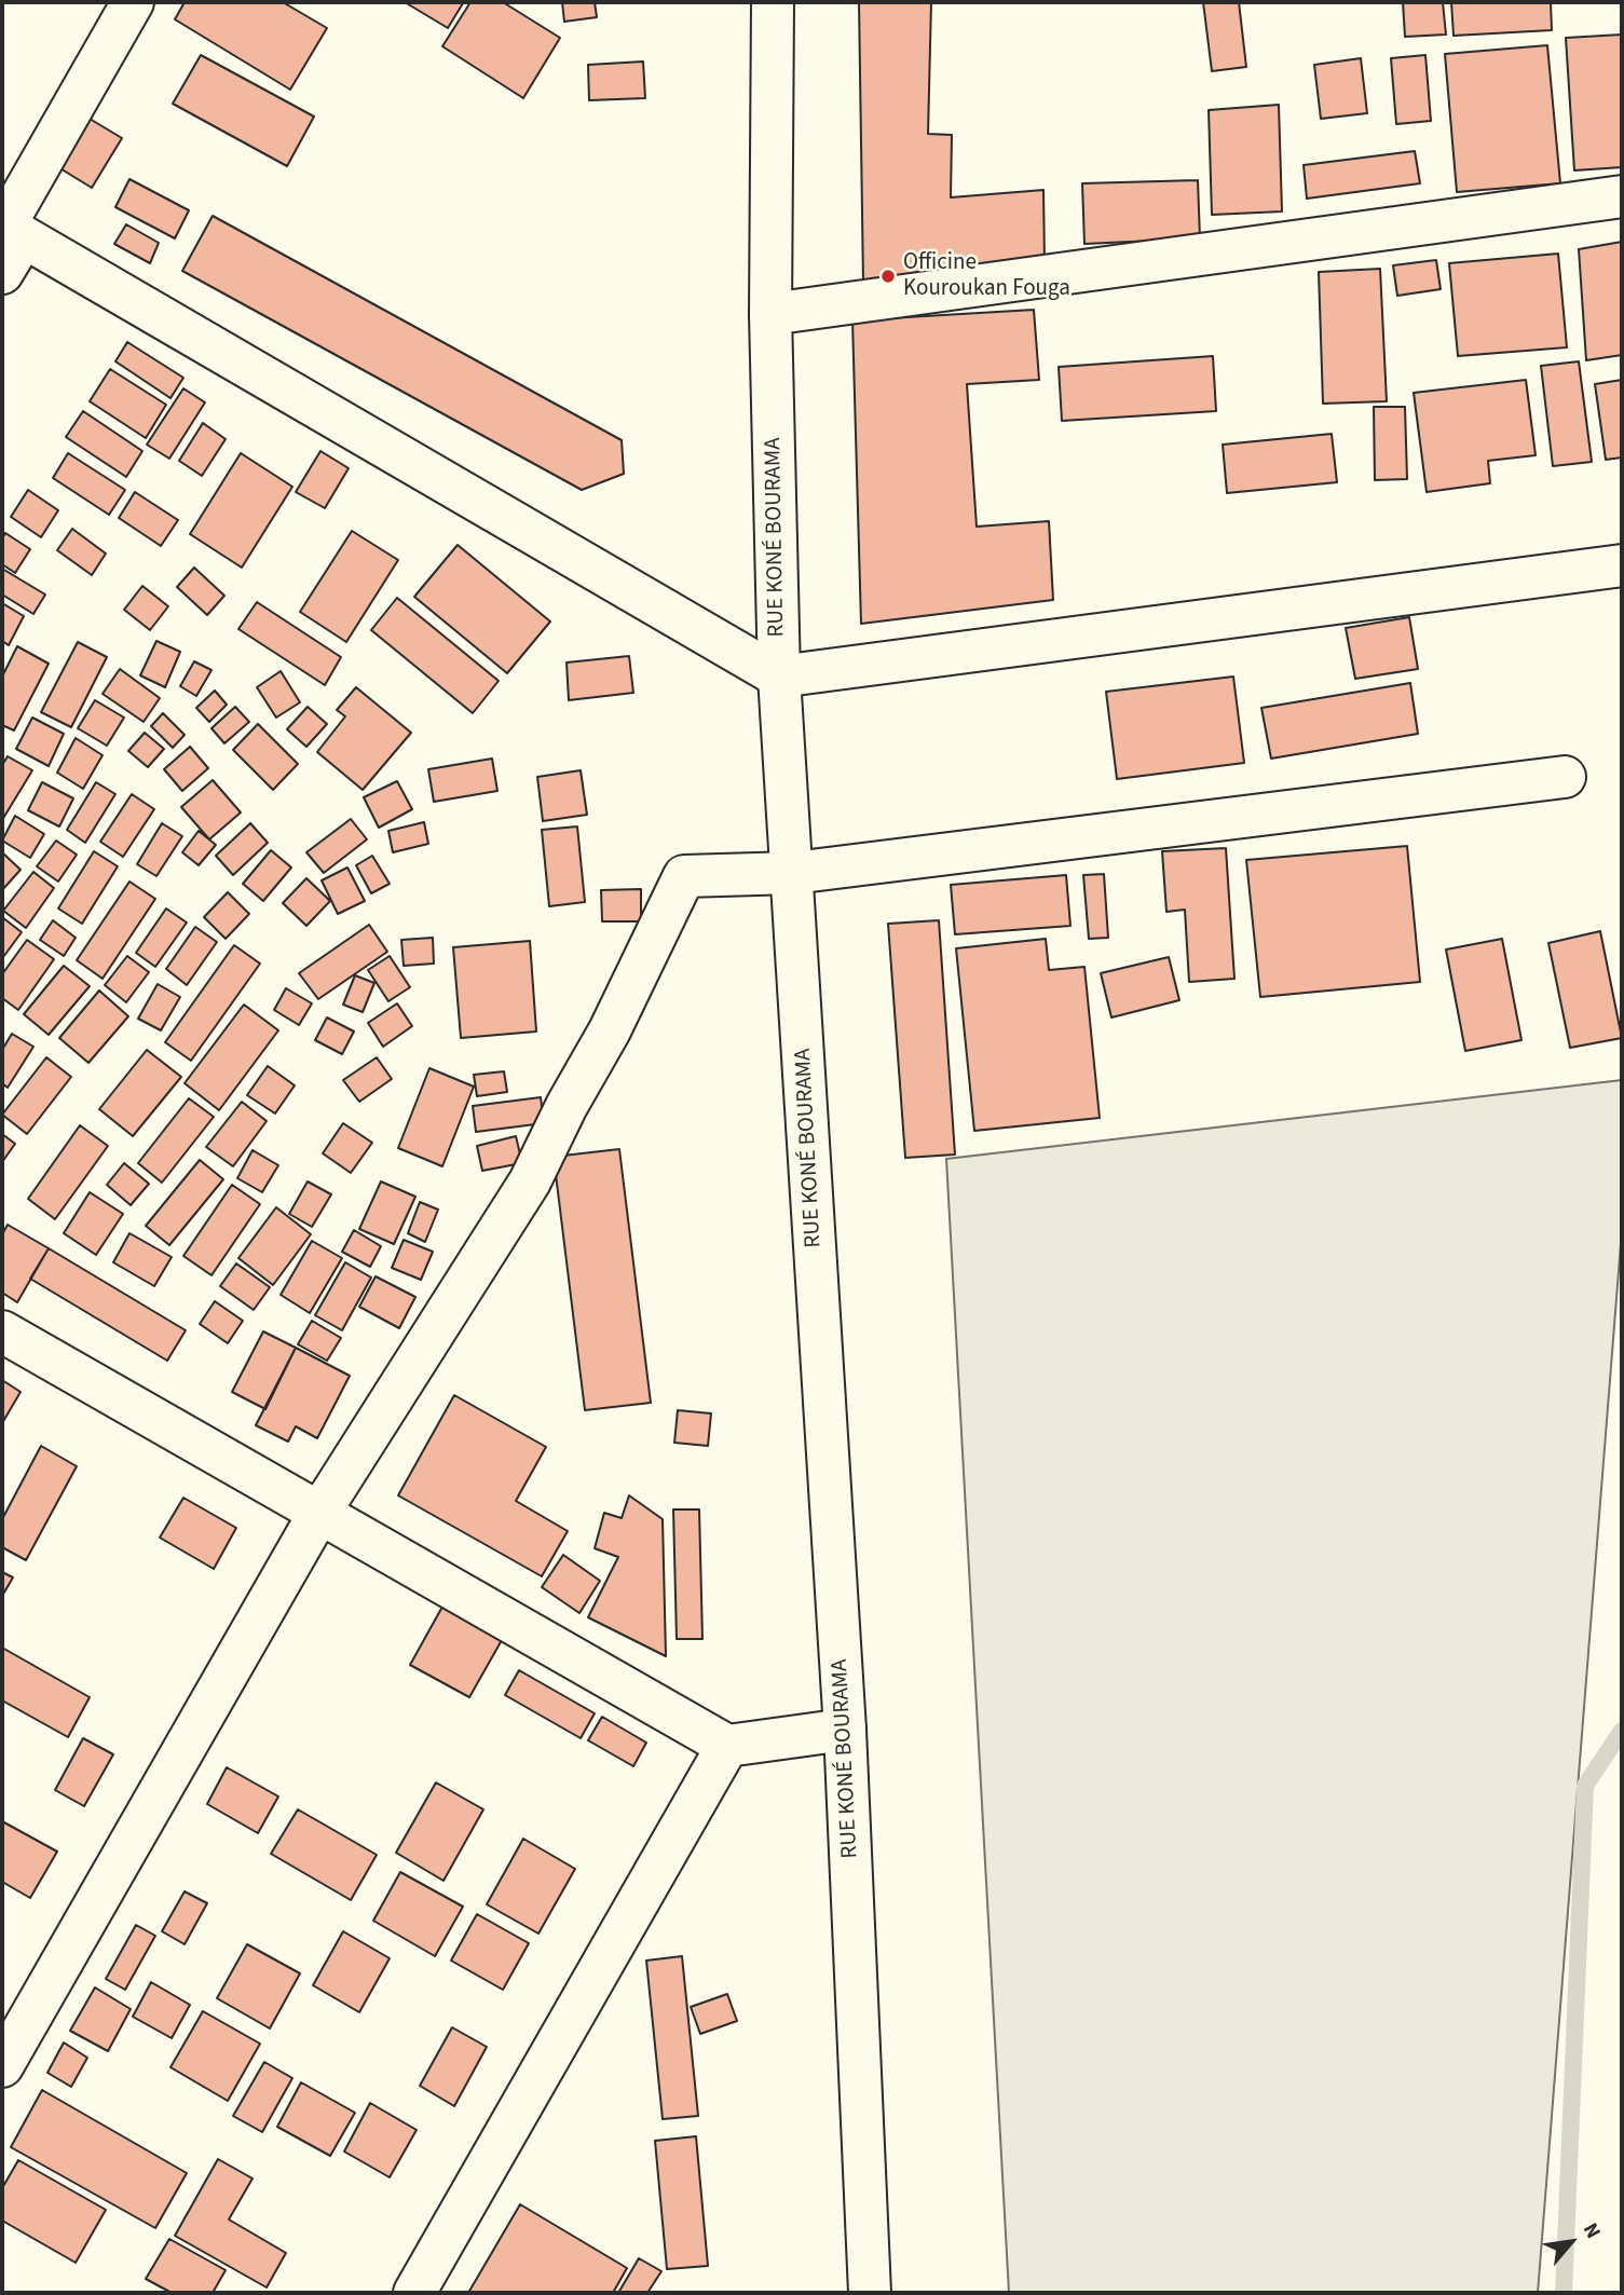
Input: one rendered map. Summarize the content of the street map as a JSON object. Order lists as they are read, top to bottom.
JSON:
{
  "streets": {
    "main road": ["RUE KONÉ BOURAMA"]
  },
  "places": ["Officine Kouroukan Fouga"],
  "north": "top right"
}
